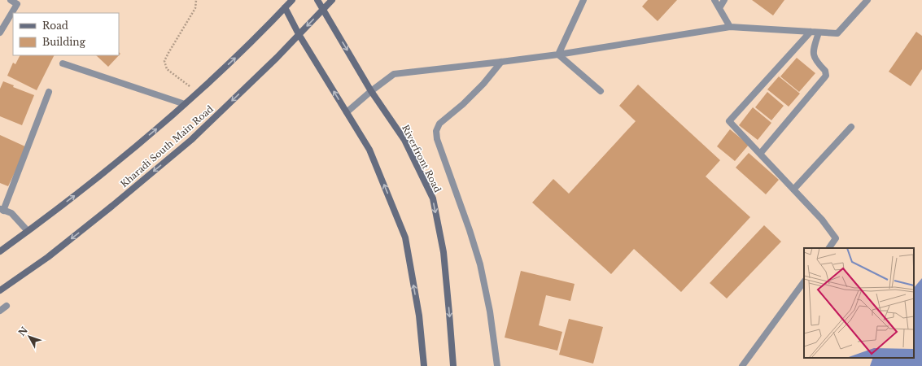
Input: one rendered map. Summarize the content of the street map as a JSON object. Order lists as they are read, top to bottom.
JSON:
{
  "streets": {
    "main road": ["Kharadi South Main Road", "Riverfront Road"]
  },
  "crossings": [
    ["Kharadi South Main Road", "Riverfront Road"]
  ],
  "legend": ["Road", "Building"],
  "north": "top left"
}
